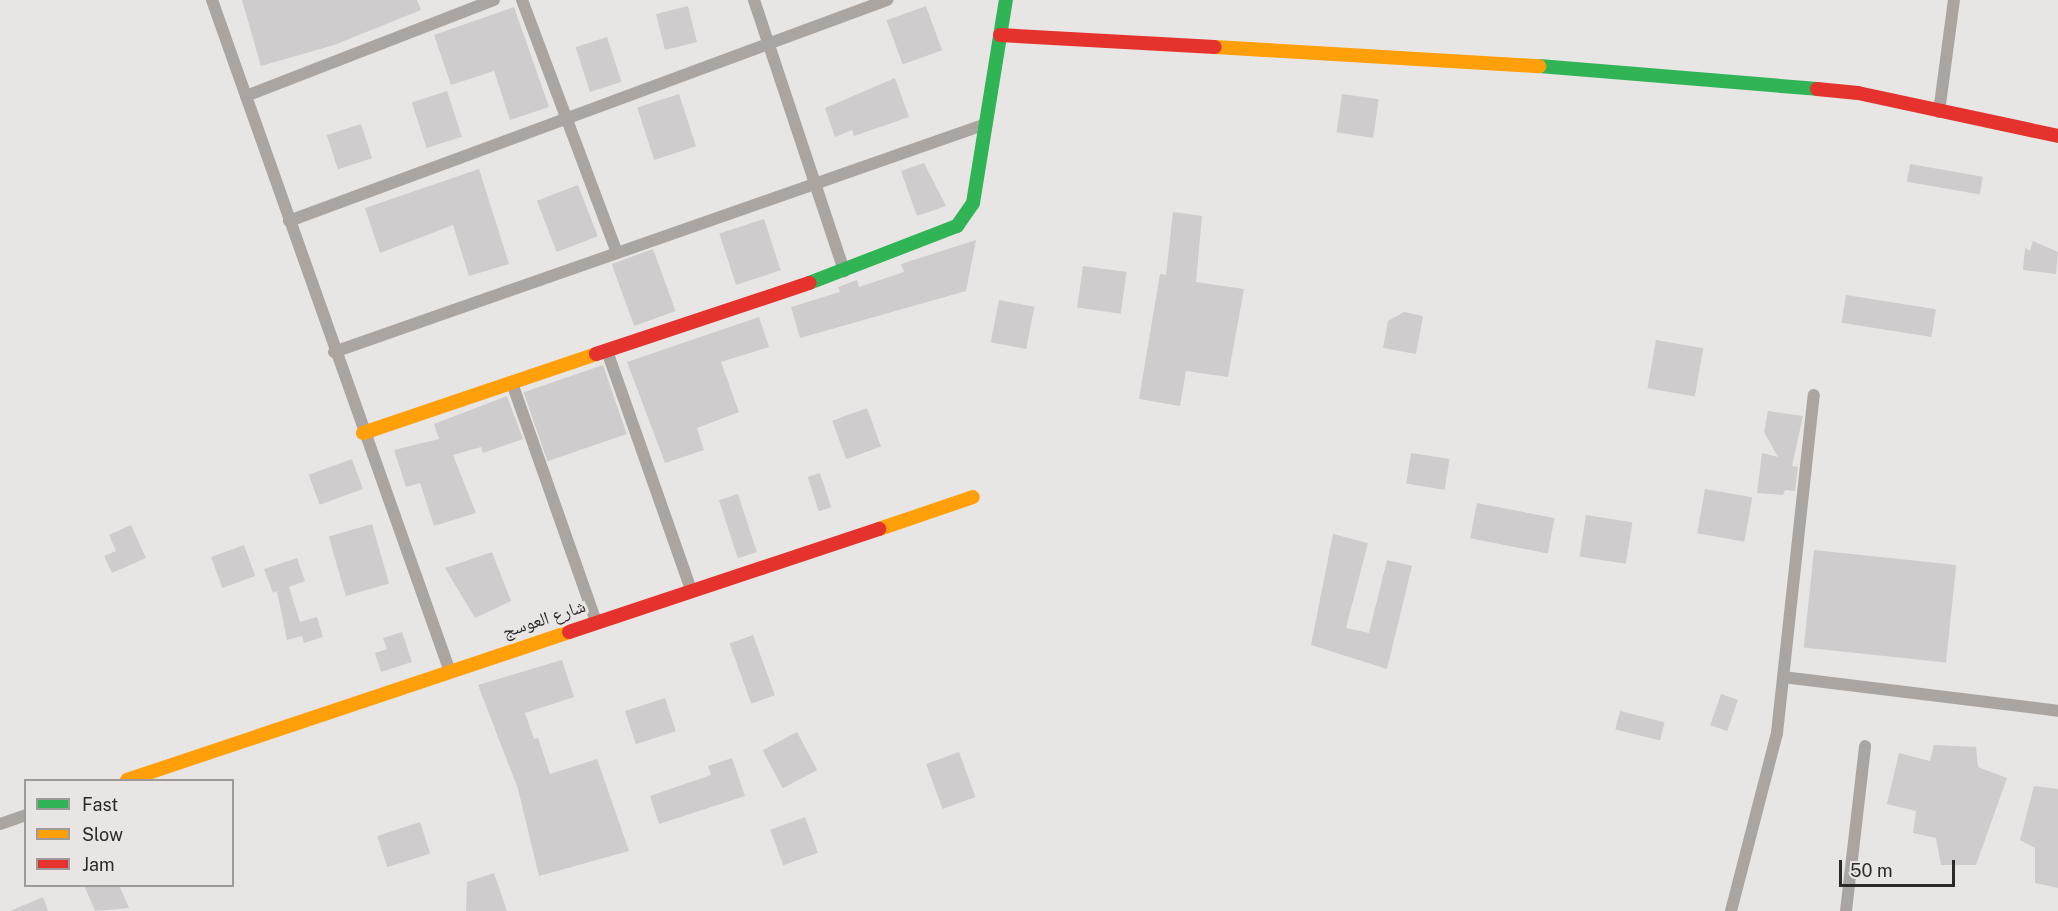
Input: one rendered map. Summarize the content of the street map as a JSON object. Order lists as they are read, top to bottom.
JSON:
{
  "streets": {
    "street": ["شارع العوسج"]
  },
  "legend": ["Fast", "Slow", "Jam"],
  "scale_bar": "50 m"
}
